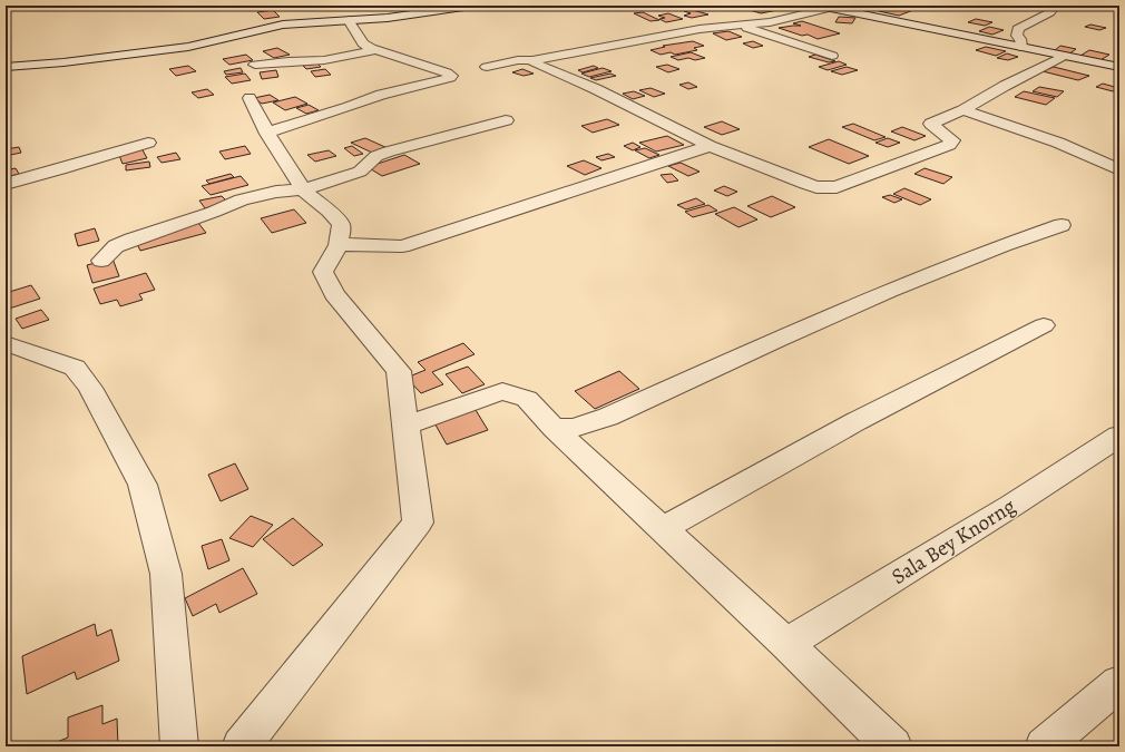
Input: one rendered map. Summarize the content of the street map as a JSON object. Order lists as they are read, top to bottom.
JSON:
{
  "streets": {
    "street": ["Sala Bey Knorng"]
  }
}
